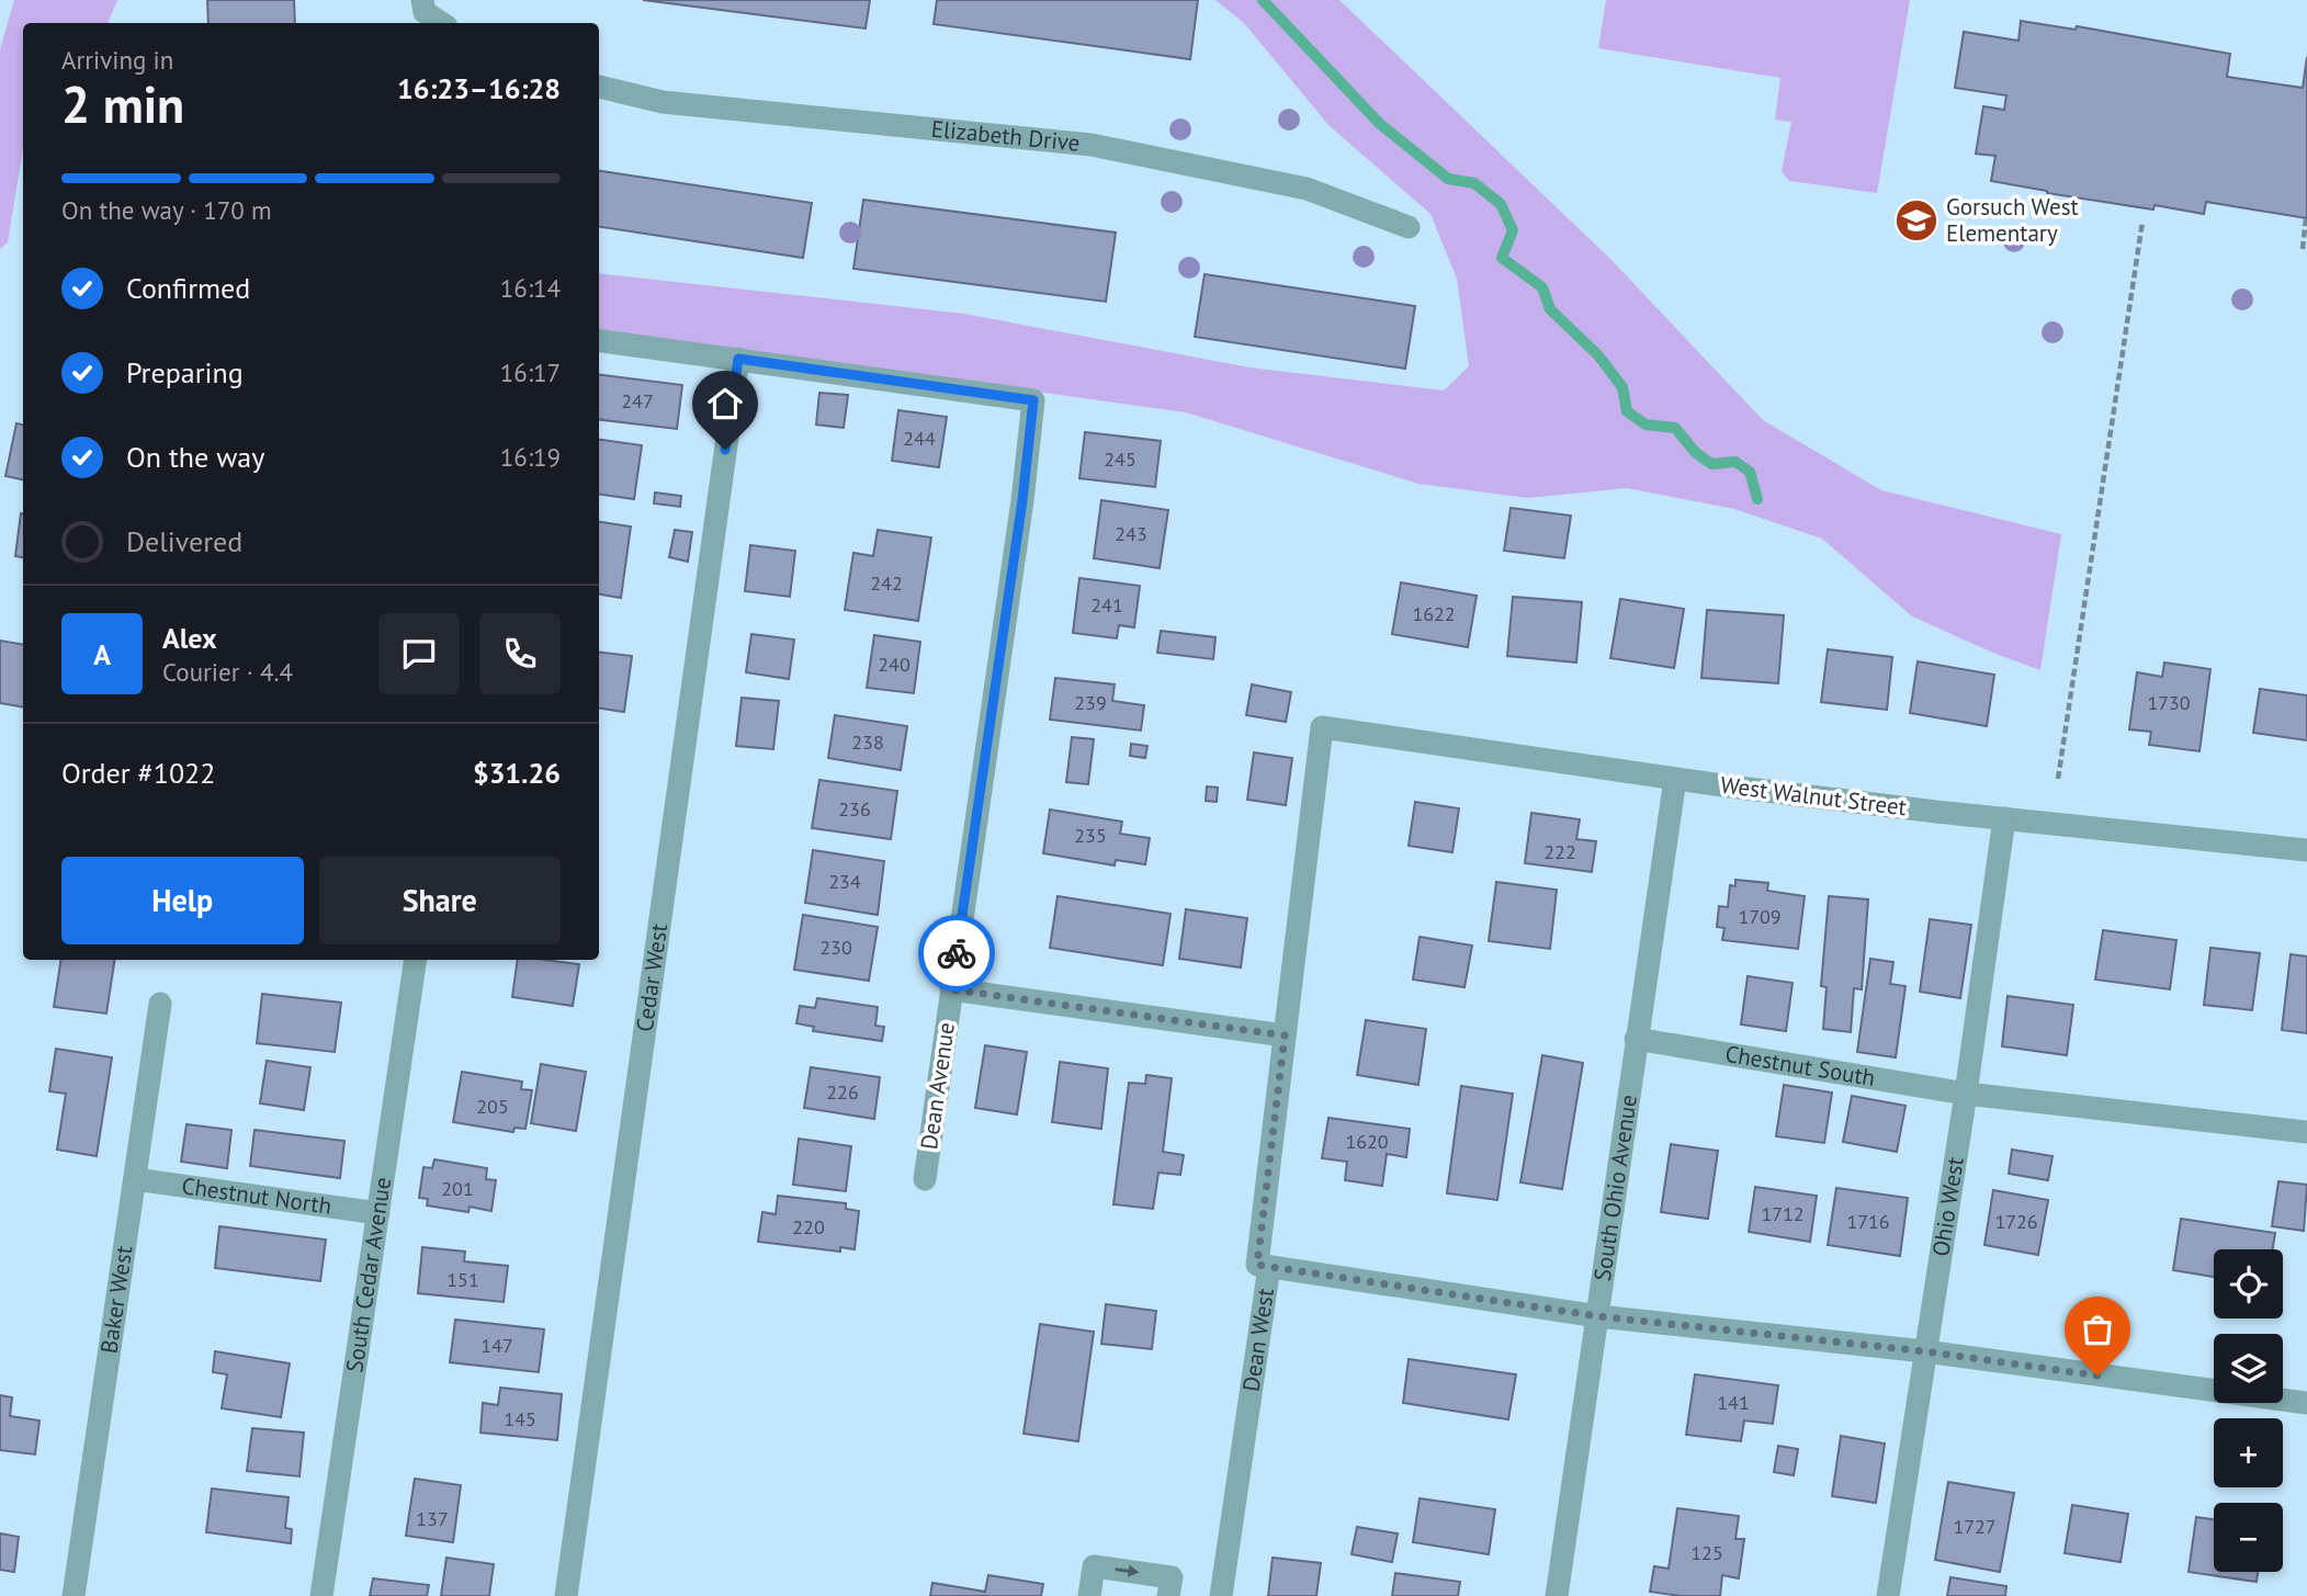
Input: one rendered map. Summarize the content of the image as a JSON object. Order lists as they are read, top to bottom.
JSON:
{
  "streets": {
    "street": [
      "Elizabeth Drive",
      "West Walnut Street",
      "Cedar West",
      "Chestnut South",
      "Dean Avenue",
      "South Ohio Avenue",
      "Chestnut North",
      "Ohio West",
      "South Cedar Avenue",
      "Baker West",
      "Dean West"
    ]
  },
  "crossings": [
    ["West Walnut Street", "South Ohio Avenue"],
    ["West Walnut Street", "Ohio West"],
    ["West Walnut Street", "Dean West"],
    ["Cedar West", "Dean Avenue"],
    ["Chestnut South", "South Ohio Avenue"],
    ["Chestnut South", "Ohio West"],
    ["Chestnut North", "South Cedar Avenue"],
    ["Chestnut North", "Baker West"]
  ],
  "places": {
    "school or university": ["Gorsuch West Elementary"]
  },
  "house_numbers": [
    "247",
    "244",
    "245",
    "243",
    "242",
    "241",
    "1622",
    "240",
    "239",
    "1730",
    "238",
    "236",
    "235",
    "222",
    "234",
    "1709",
    "230",
    "226",
    "205",
    "1620",
    "201",
    "1712",
    "1716",
    "1726",
    "220",
    "151",
    "147",
    "141",
    "145",
    "137",
    "1727",
    "125"
  ],
  "page": {
    "heading": ["2 min", "Arriving in", "16:23–16:28"],
    "panel": [
      "Alex",
      "Courier · 4.4",
      "Order #1022",
      "$31.26"
    ],
    "bar": "On the way · 170 m",
    "list": [
      ["Confirmed", "16:14"],
      ["Preparing", "16:17"],
      ["On the way", "16:19"],
      "Delivered"
    ],
    "round": "A",
    "buttons": ["Help", "Share"],
    "map_buttons": ["+", "−"]
  }
}
